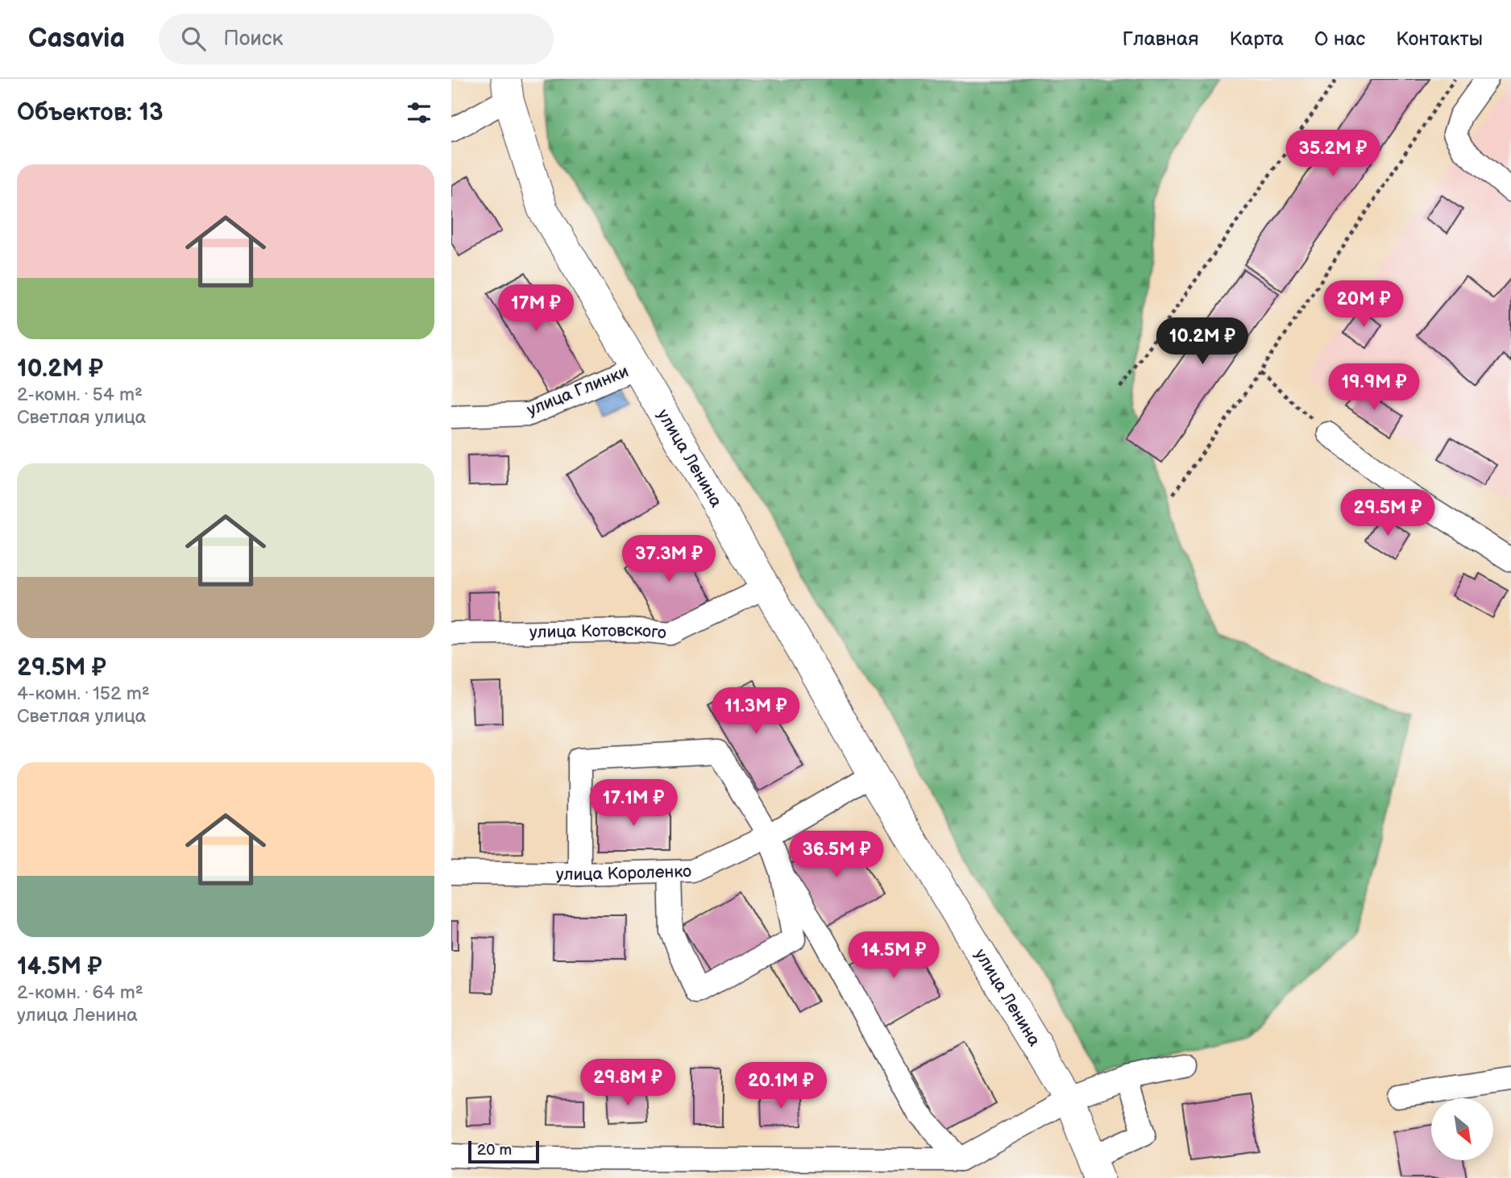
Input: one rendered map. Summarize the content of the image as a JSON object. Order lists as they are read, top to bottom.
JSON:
{
  "streets": {
    "main road": ["улица Ленина"],
    "street": ["улица Глинки", "улица Котовского", "улица Короленко"]
  },
  "crossings": [
    ["улица Глинки", "улица Ленина"],
    ["улица Ленина", "улица Котовского"],
    ["улица Ленина", "улица Короленко"]
  ],
  "scale_bar": "20 m",
  "north": "bottom right",
  "page": {
    "header": "Casavia",
    "search": "Поиск",
    "nav": [
      "Главная",
      "Карта",
      "О нас",
      "Контакты"
    ],
    "heading": "Объектов: 13",
    "price": [
      "35.2M ₽",
      "20M ₽",
      "17M ₽",
      "10.2M ₽",
      "19.9M ₽",
      "29.5M ₽",
      "37.3M ₽",
      "11.3M ₽",
      "17.1M ₽",
      "36.5M ₽",
      "14.5M ₽",
      "29.8M ₽",
      "20.1M ₽"
    ],
    "list": [
      {
        "name": "10.2M ₽",
        "note": "2-комн. · 54 m² · Светлая улица"
      },
      {
        "name": "29.5M ₽",
        "note": "4-комн. · 152 m² · Светлая улица"
      },
      {
        "name": "14.5M ₽",
        "note": "2-комн. · 64 m² · улица Ленина"
      }
    ],
    "scale": "20 m"
  }
}
